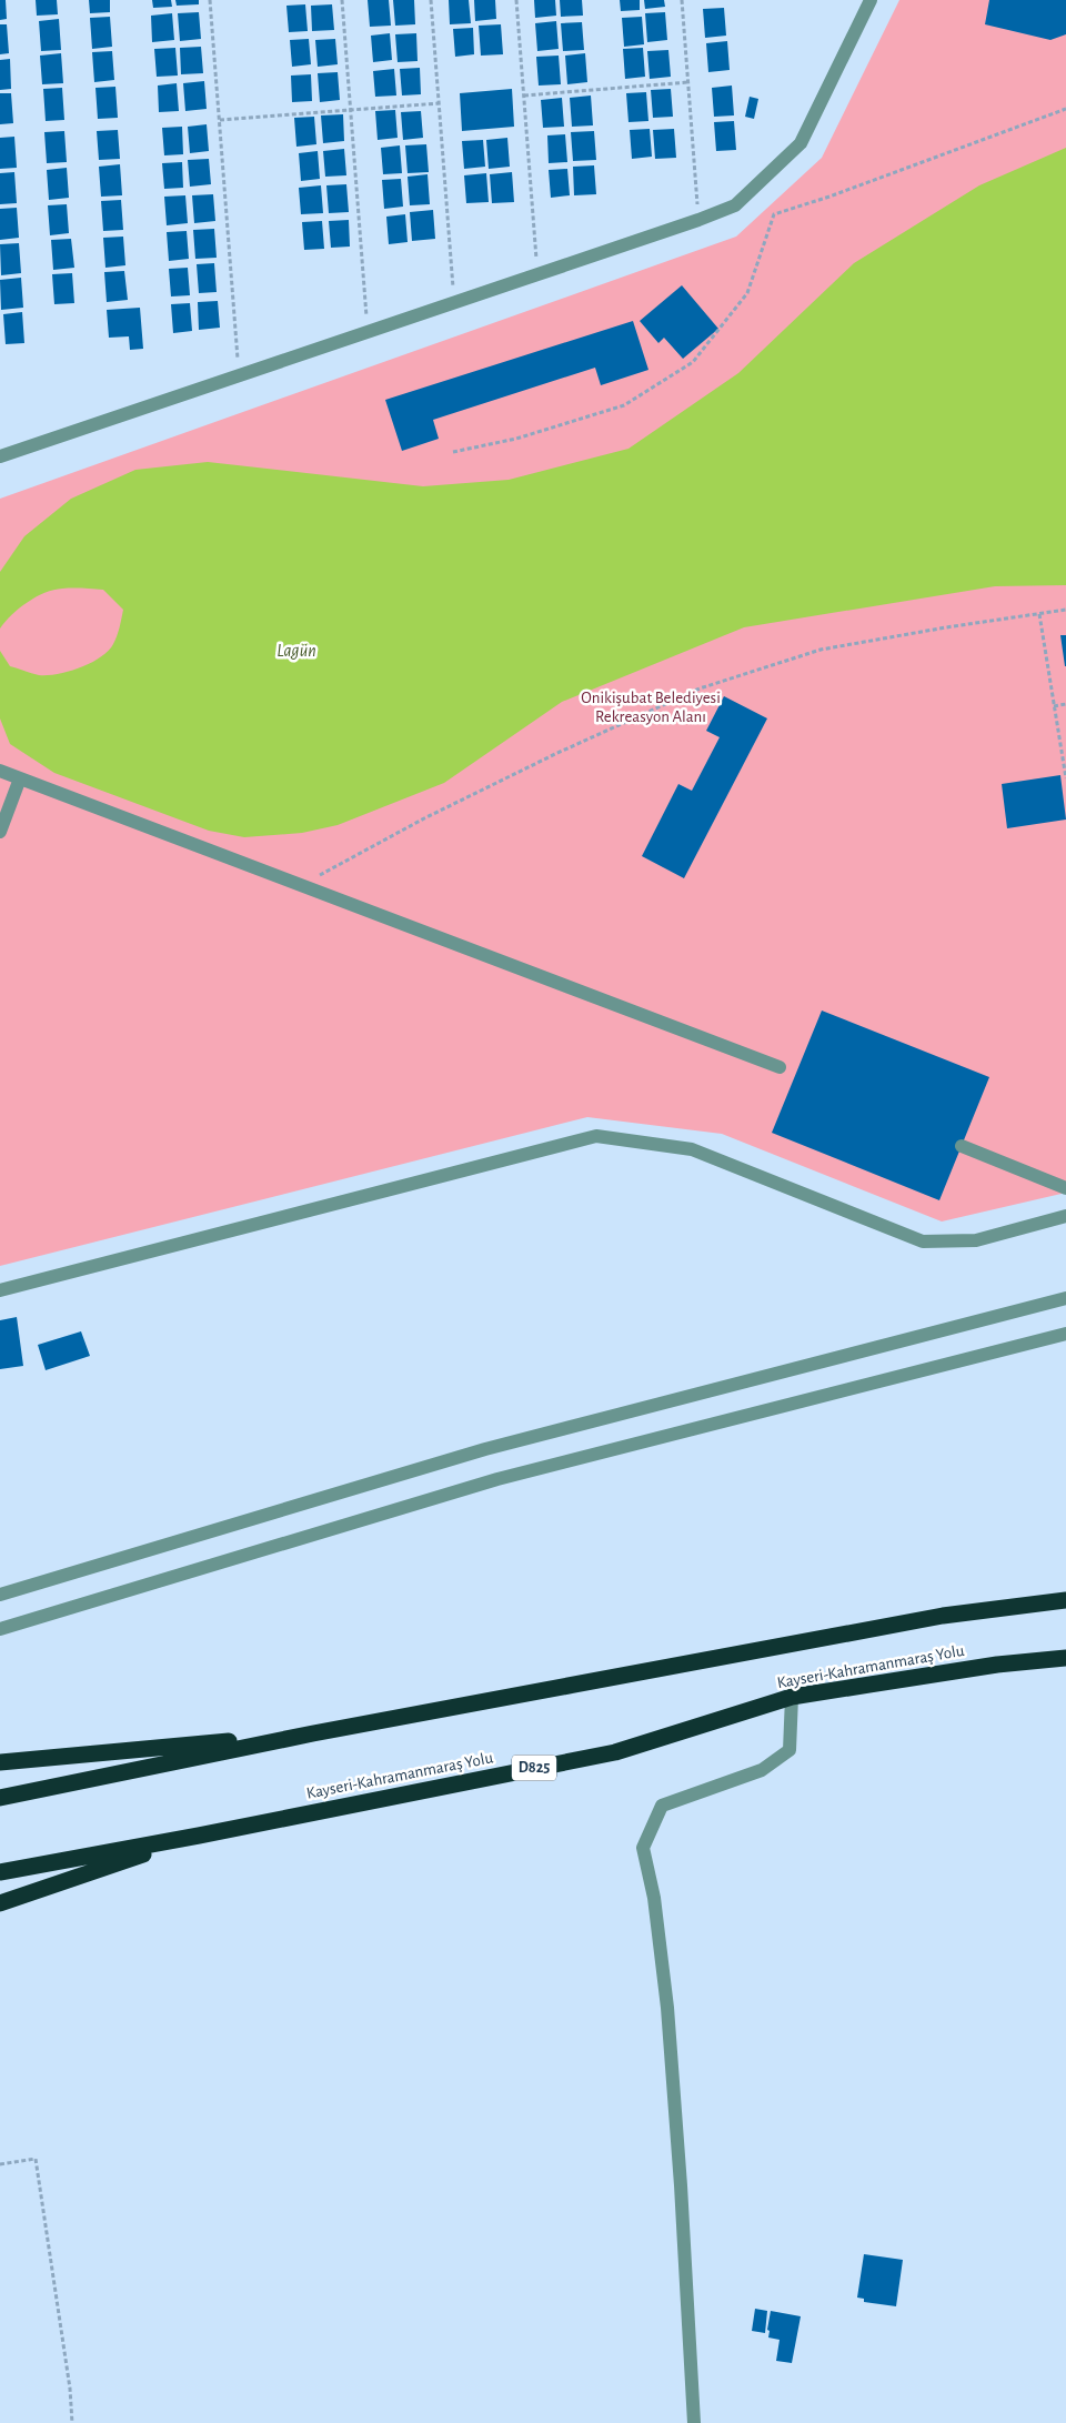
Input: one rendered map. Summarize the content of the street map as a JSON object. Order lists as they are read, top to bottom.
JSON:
{
  "streets": {
    "highway": ["Kayseri-Kahramanmaraş Yolu", "D825"]
  },
  "water": ["Lagün"],
  "parks": ["Onikişubat Belediyesi Rekreasyon Alanı"]
}
